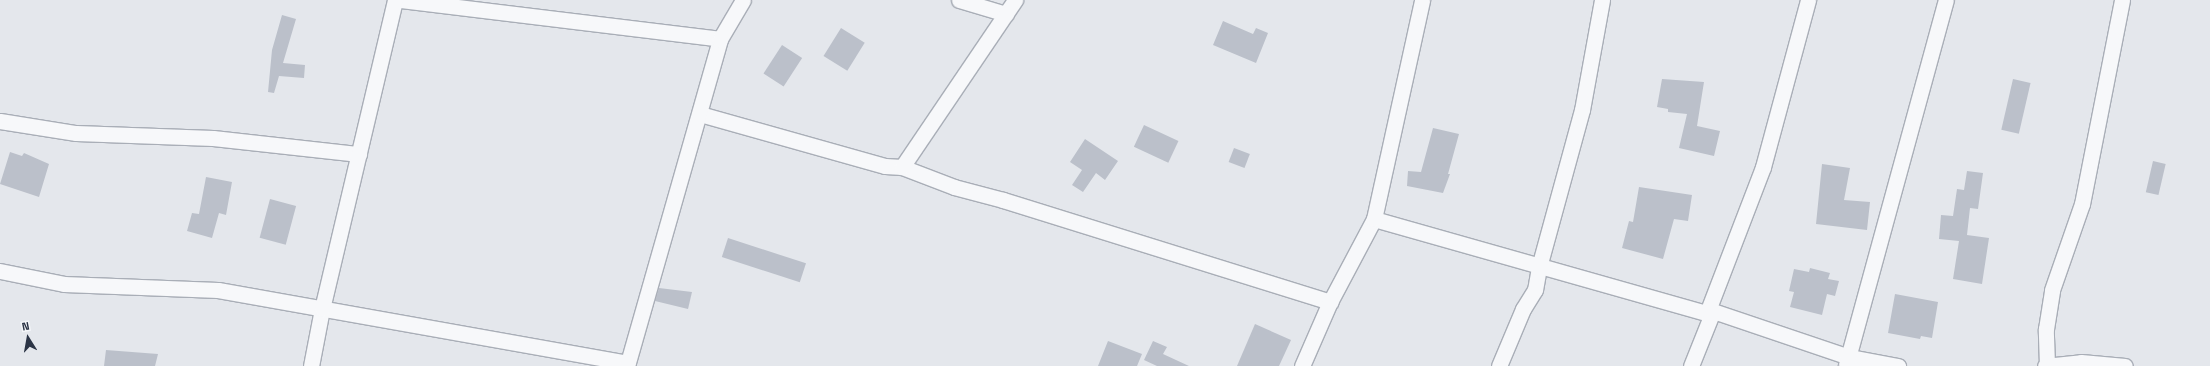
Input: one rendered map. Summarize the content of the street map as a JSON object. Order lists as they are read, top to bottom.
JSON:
{
  "north": "top"
}
